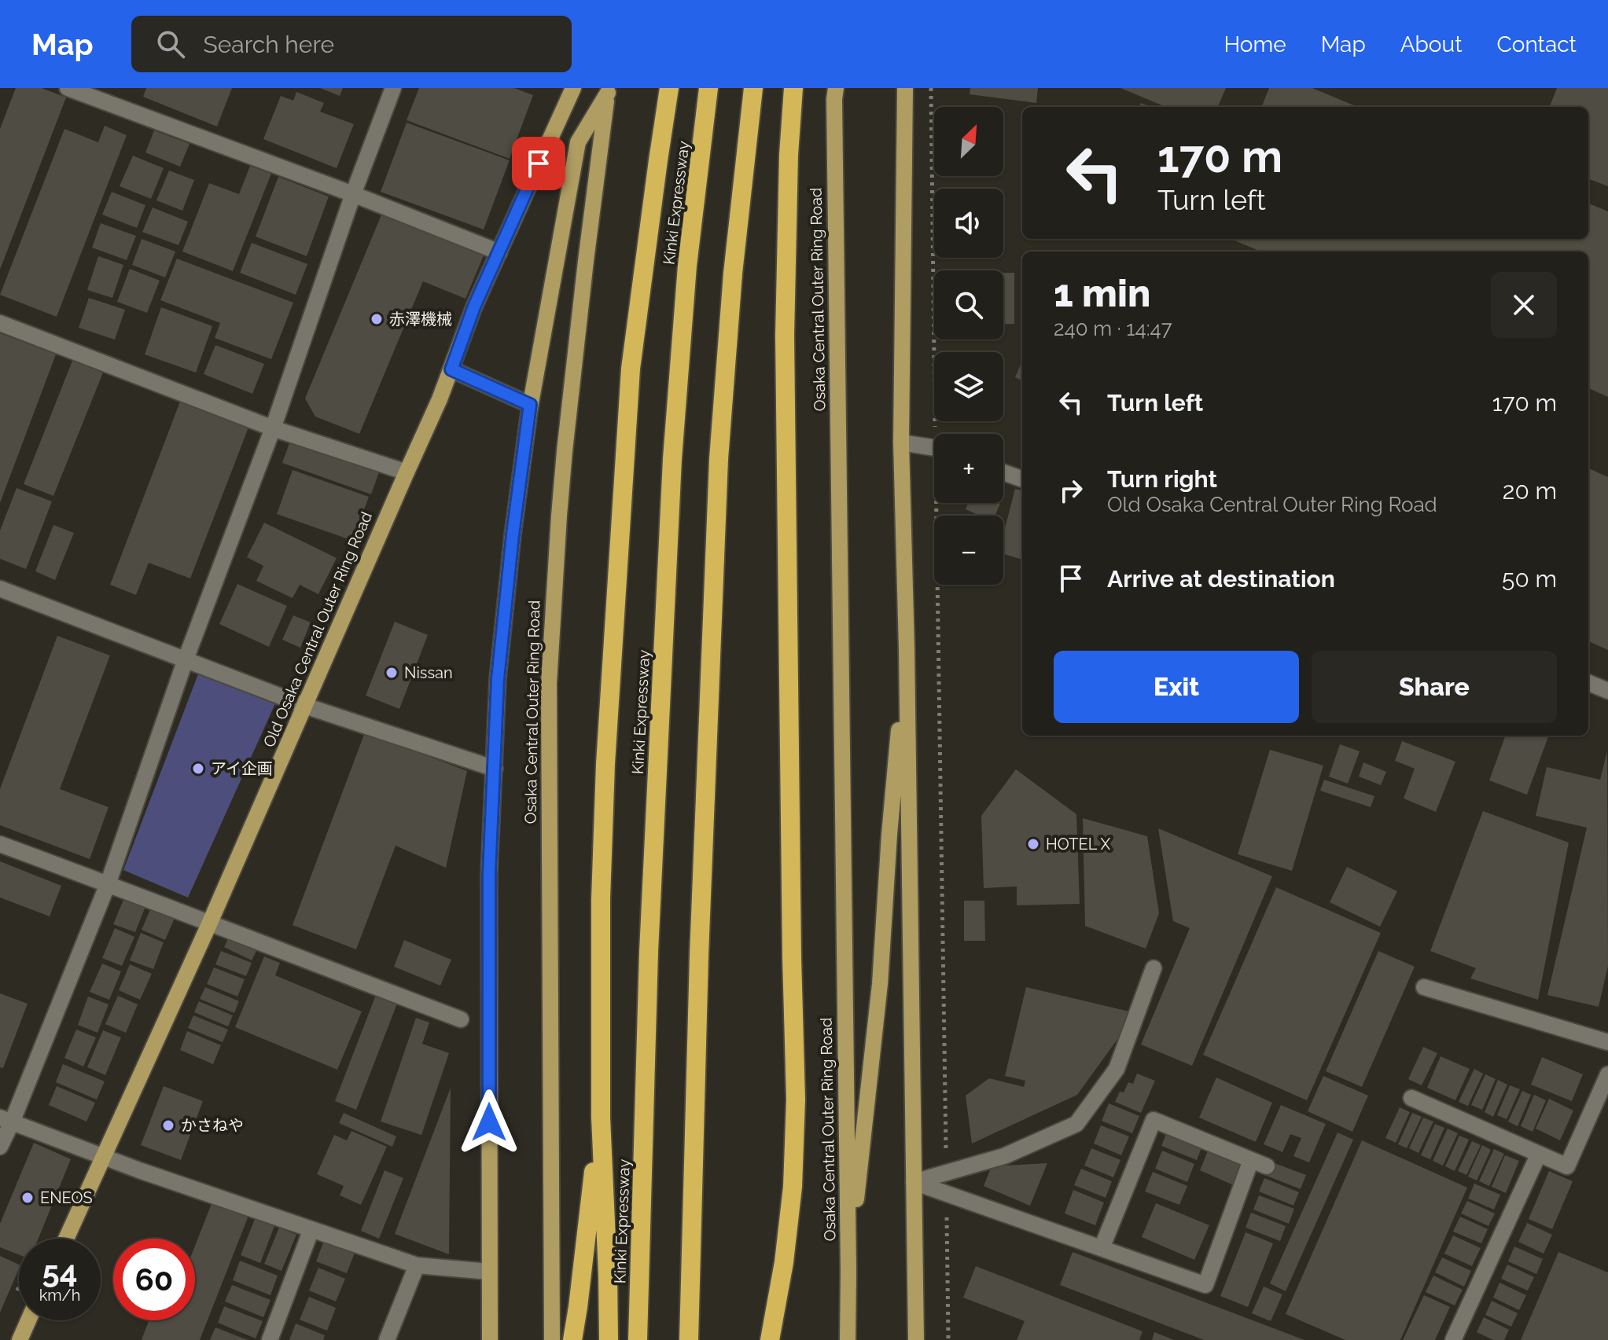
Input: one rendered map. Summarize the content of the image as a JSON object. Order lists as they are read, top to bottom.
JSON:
{
  "streets": {
    "highway": ["Kinki Expressway"],
    "main road": ["Osaka Central Outer Ring Road", "Old Osaka Central Outer Ring Road"]
  },
  "places": [
    "赤澤機械",
    "Nissan",
    "アイ企画",
    "HOTEL X",
    "かさねや",
    "ENEOS"
  ],
  "north": "top right",
  "page": {
    "header": "Map",
    "search": "Search here",
    "nav": [
      "Home",
      "Map",
      "About",
      "Contact"
    ],
    "map_buttons": ["+", "−"],
    "turn": ["170 m", "Turn left"],
    "heading": ["1 min", "240 m · 14:47"],
    "list": [
      {
        "name": "Turn left",
        "value": "170 m"
      },
      {
        "name": "Turn right",
        "note": "Old Osaka Central Outer Ring Road",
        "value": "20 m"
      },
      {
        "name": "Arrive at destination",
        "value": "50 m"
      }
    ],
    "buttons": ["Exit", "Share"],
    "speed": "54 km/h",
    "limit": "60"
  }
}
